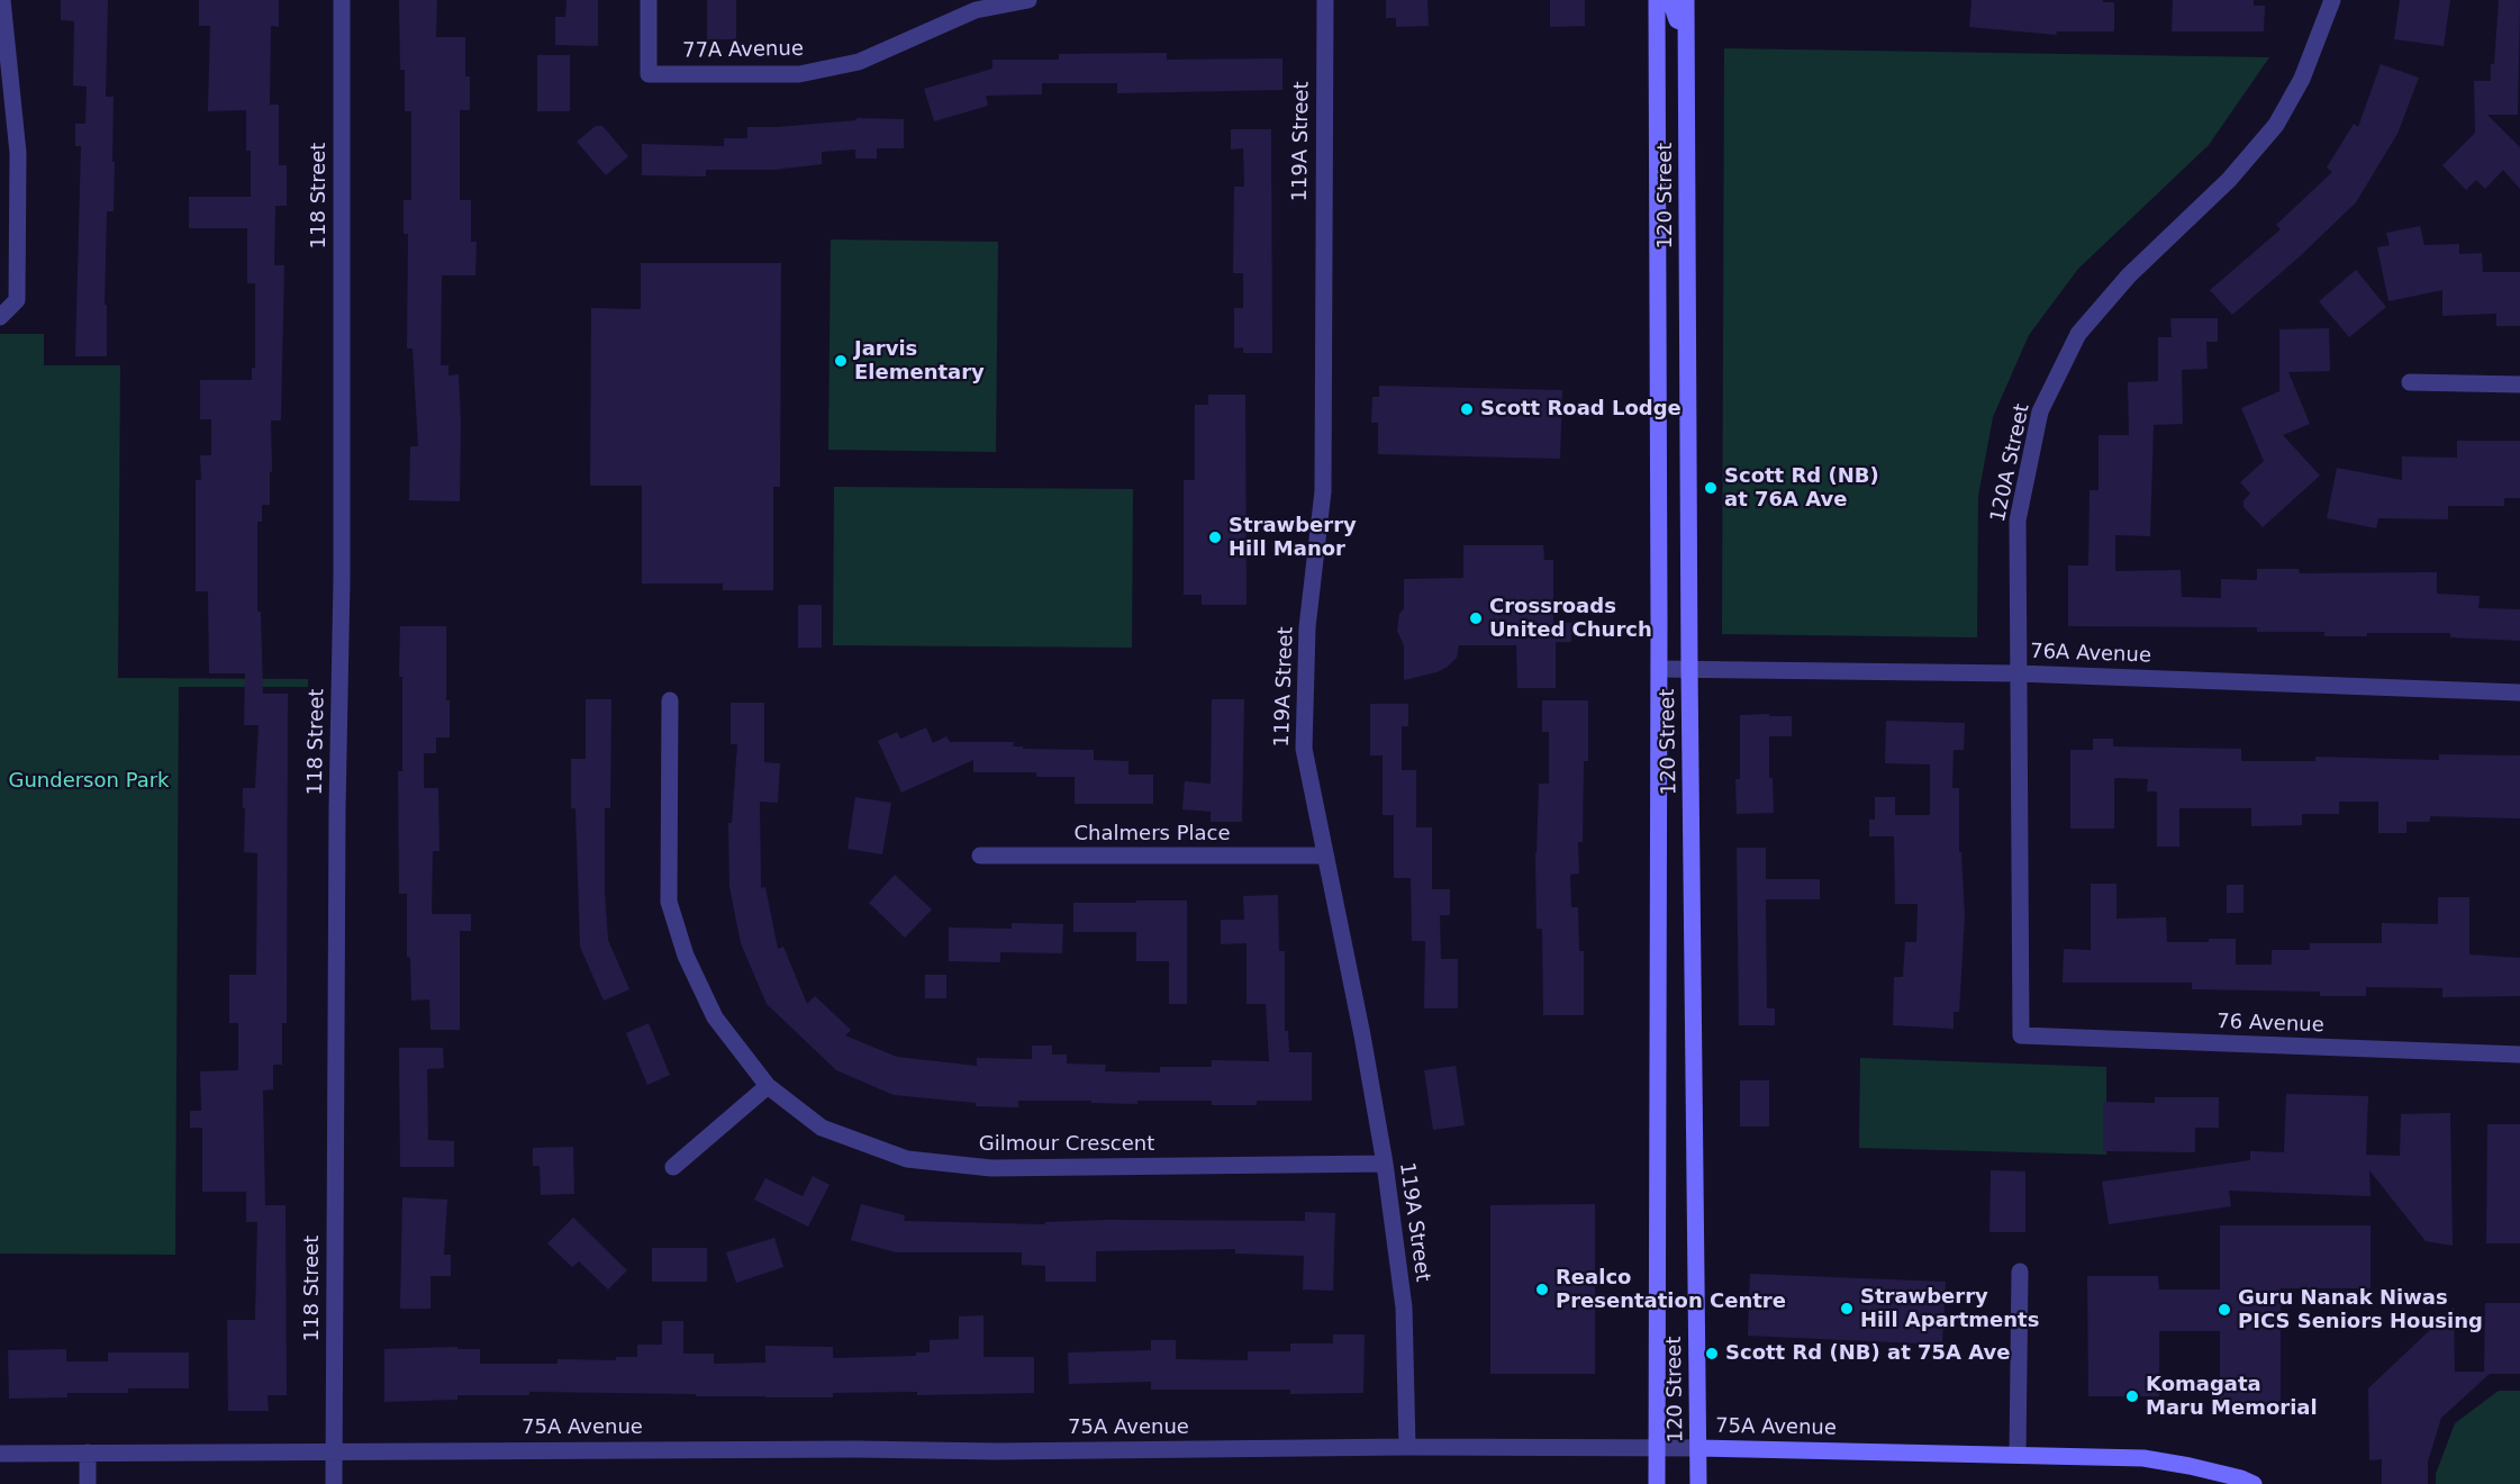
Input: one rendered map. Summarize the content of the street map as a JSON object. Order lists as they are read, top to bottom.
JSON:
{
  "streets": {
    "main road": ["120 Street", "75A Avenue"],
    "street": [
      "77A Avenue",
      "119A Street",
      "118 Street",
      "120A Street",
      "76A Avenue",
      "Chalmers Place",
      "76 Avenue",
      "Gilmour Crescent"
    ]
  },
  "crossings": [
    ["119A Street", "Chalmers Place"],
    ["119A Street", "Gilmour Crescent"],
    ["119A Street", "75A Avenue"],
    ["118 Street", "75A Avenue"],
    ["120 Street", "76A Avenue"],
    ["120 Street", "75A Avenue"],
    ["120A Street", "76A Avenue"],
    ["120A Street", "76 Avenue"]
  ],
  "parks": ["Gunderson Park"],
  "places": [
    "Jarvis Elementary",
    "Scott Road Lodge",
    "Scott Rd (NB) at 76A Ave",
    "Strawberry Hill Manor",
    "Crossroads United Church",
    "Realco Presentation Centre",
    "Strawberry Hill Apartments",
    "Guru Nanak Niwas PICS Seniors Housing",
    "Scott Rd (NB) at 75A Ave",
    "Komagata Maru Memorial"
  ]
}
